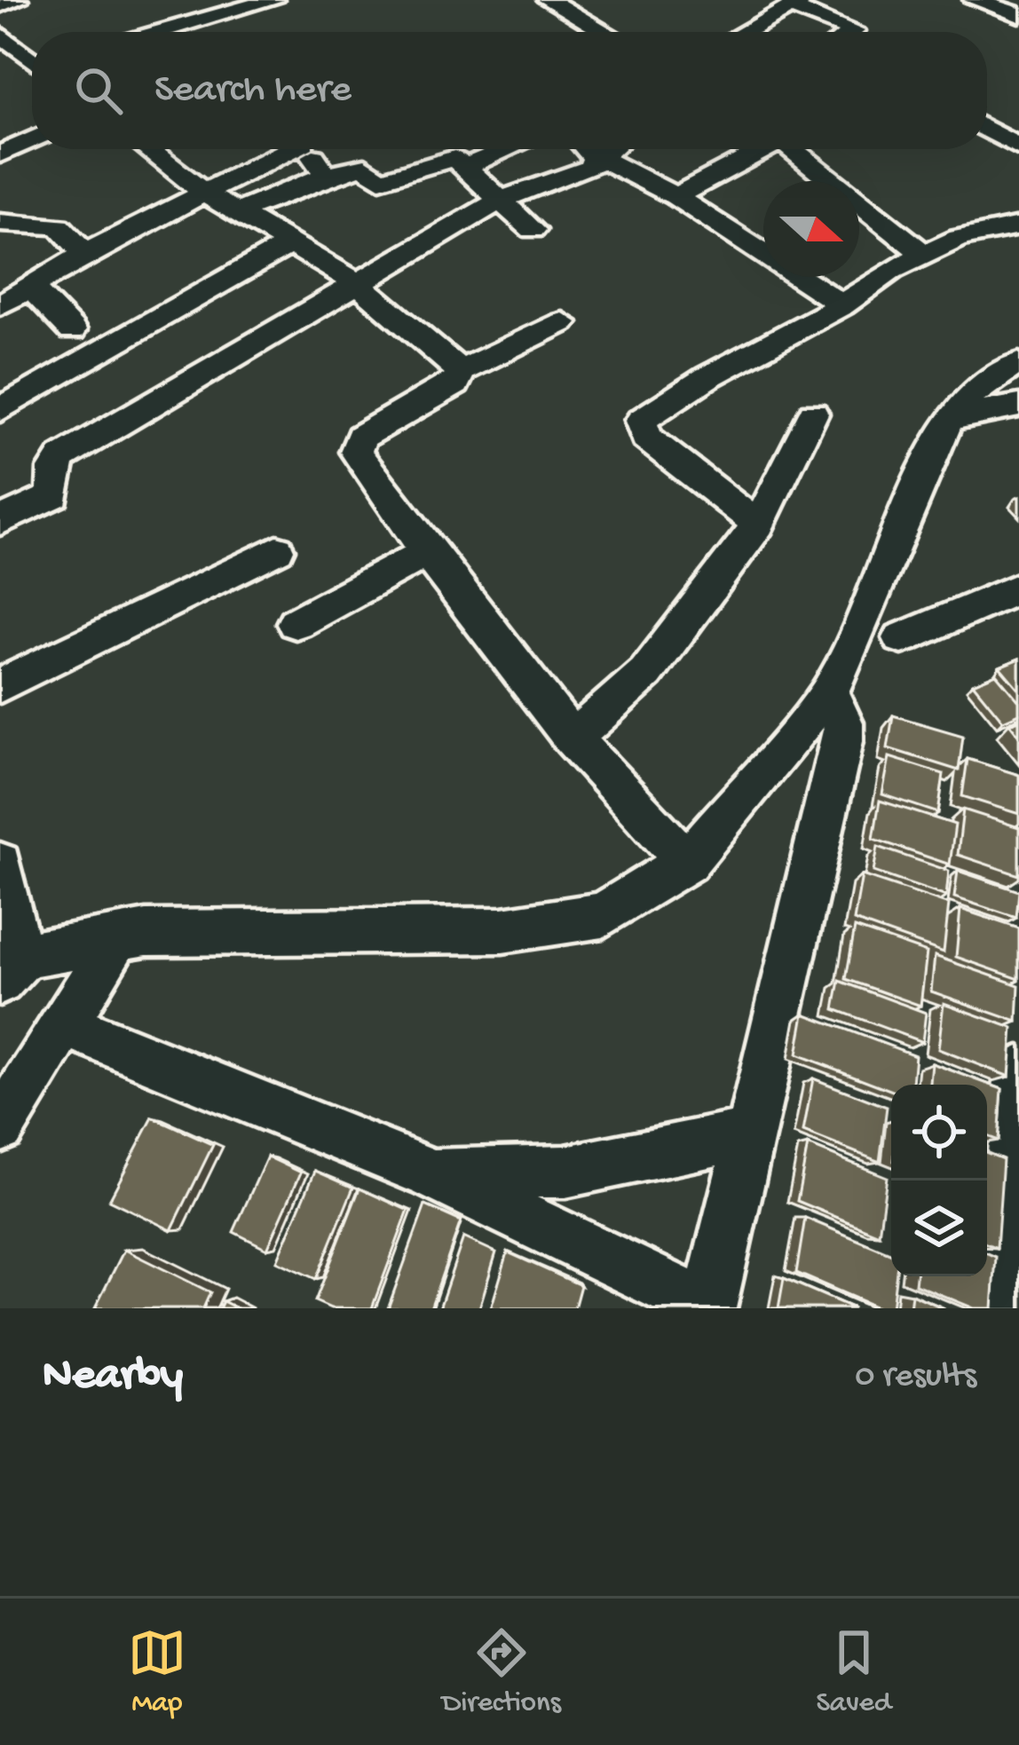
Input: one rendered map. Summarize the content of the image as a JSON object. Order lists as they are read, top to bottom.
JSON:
{
  "north": "right",
  "page": {
    "search": "Search here",
    "heading": ["Nearby", "0 results"],
    "nav": ["Map", "Directions", "Saved"]
  }
}
